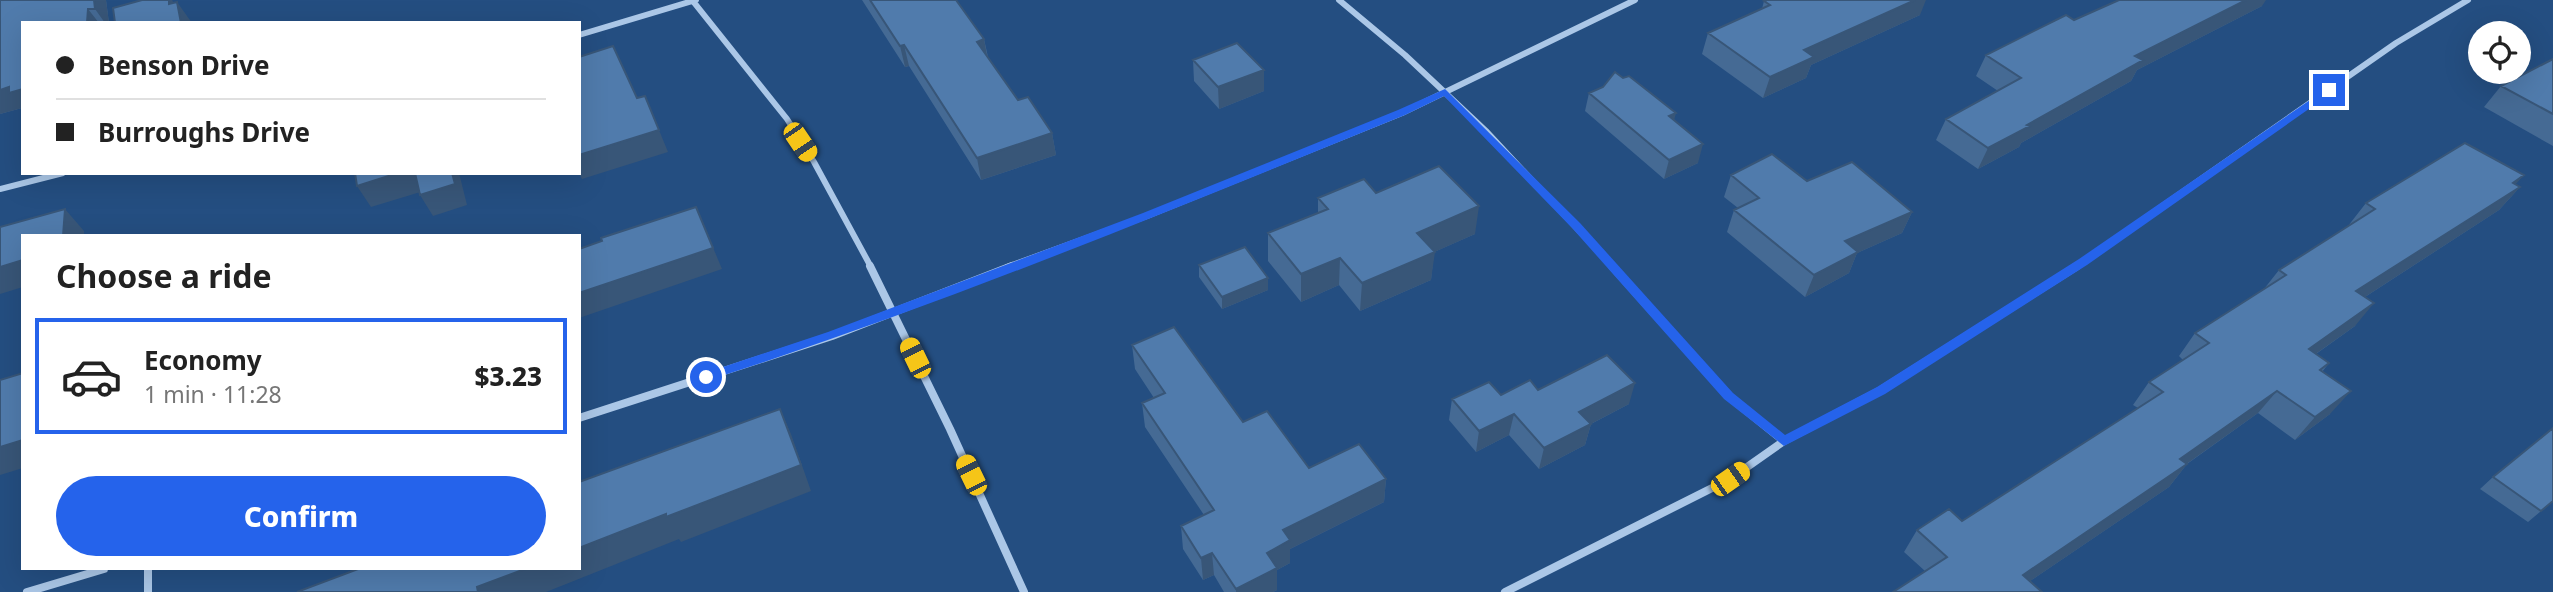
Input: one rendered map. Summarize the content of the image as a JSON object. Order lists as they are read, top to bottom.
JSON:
{
  "page": {
    "banner": ["Benson Drive", "Burroughs Drive"],
    "heading": "Choose a ride",
    "list": [
      {
        "name": "Economy",
        "note": "1 min · 11:28",
        "value": "$3.23"
      }
    ],
    "buttons": "Confirm"
  }
}
